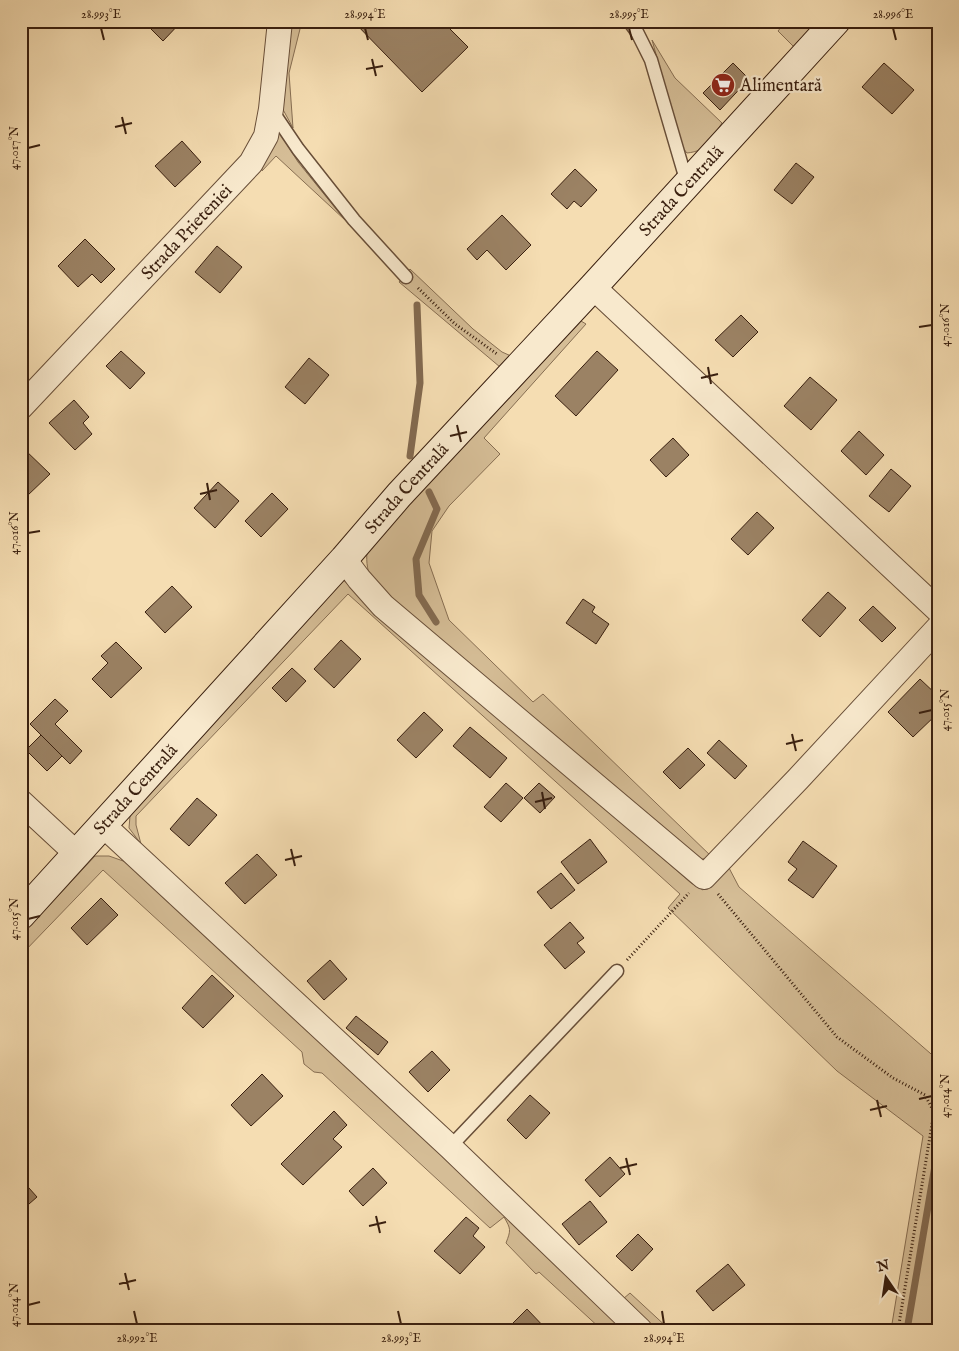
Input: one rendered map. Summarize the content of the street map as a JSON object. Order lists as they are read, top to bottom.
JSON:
{
  "streets": {
    "street": ["Strada Centrală", "Strada Prieteniei"]
  },
  "places": {
    "supermarket": ["Alimentară"]
  },
  "north": "top",
  "coordinates": [
    "28.993°E",
    "28.994°E",
    "28.995°E",
    "28.996°E",
    "47.017°N",
    "47.016°N",
    "47.015°N",
    "47.014°N",
    "28.992°E"
  ]
}
